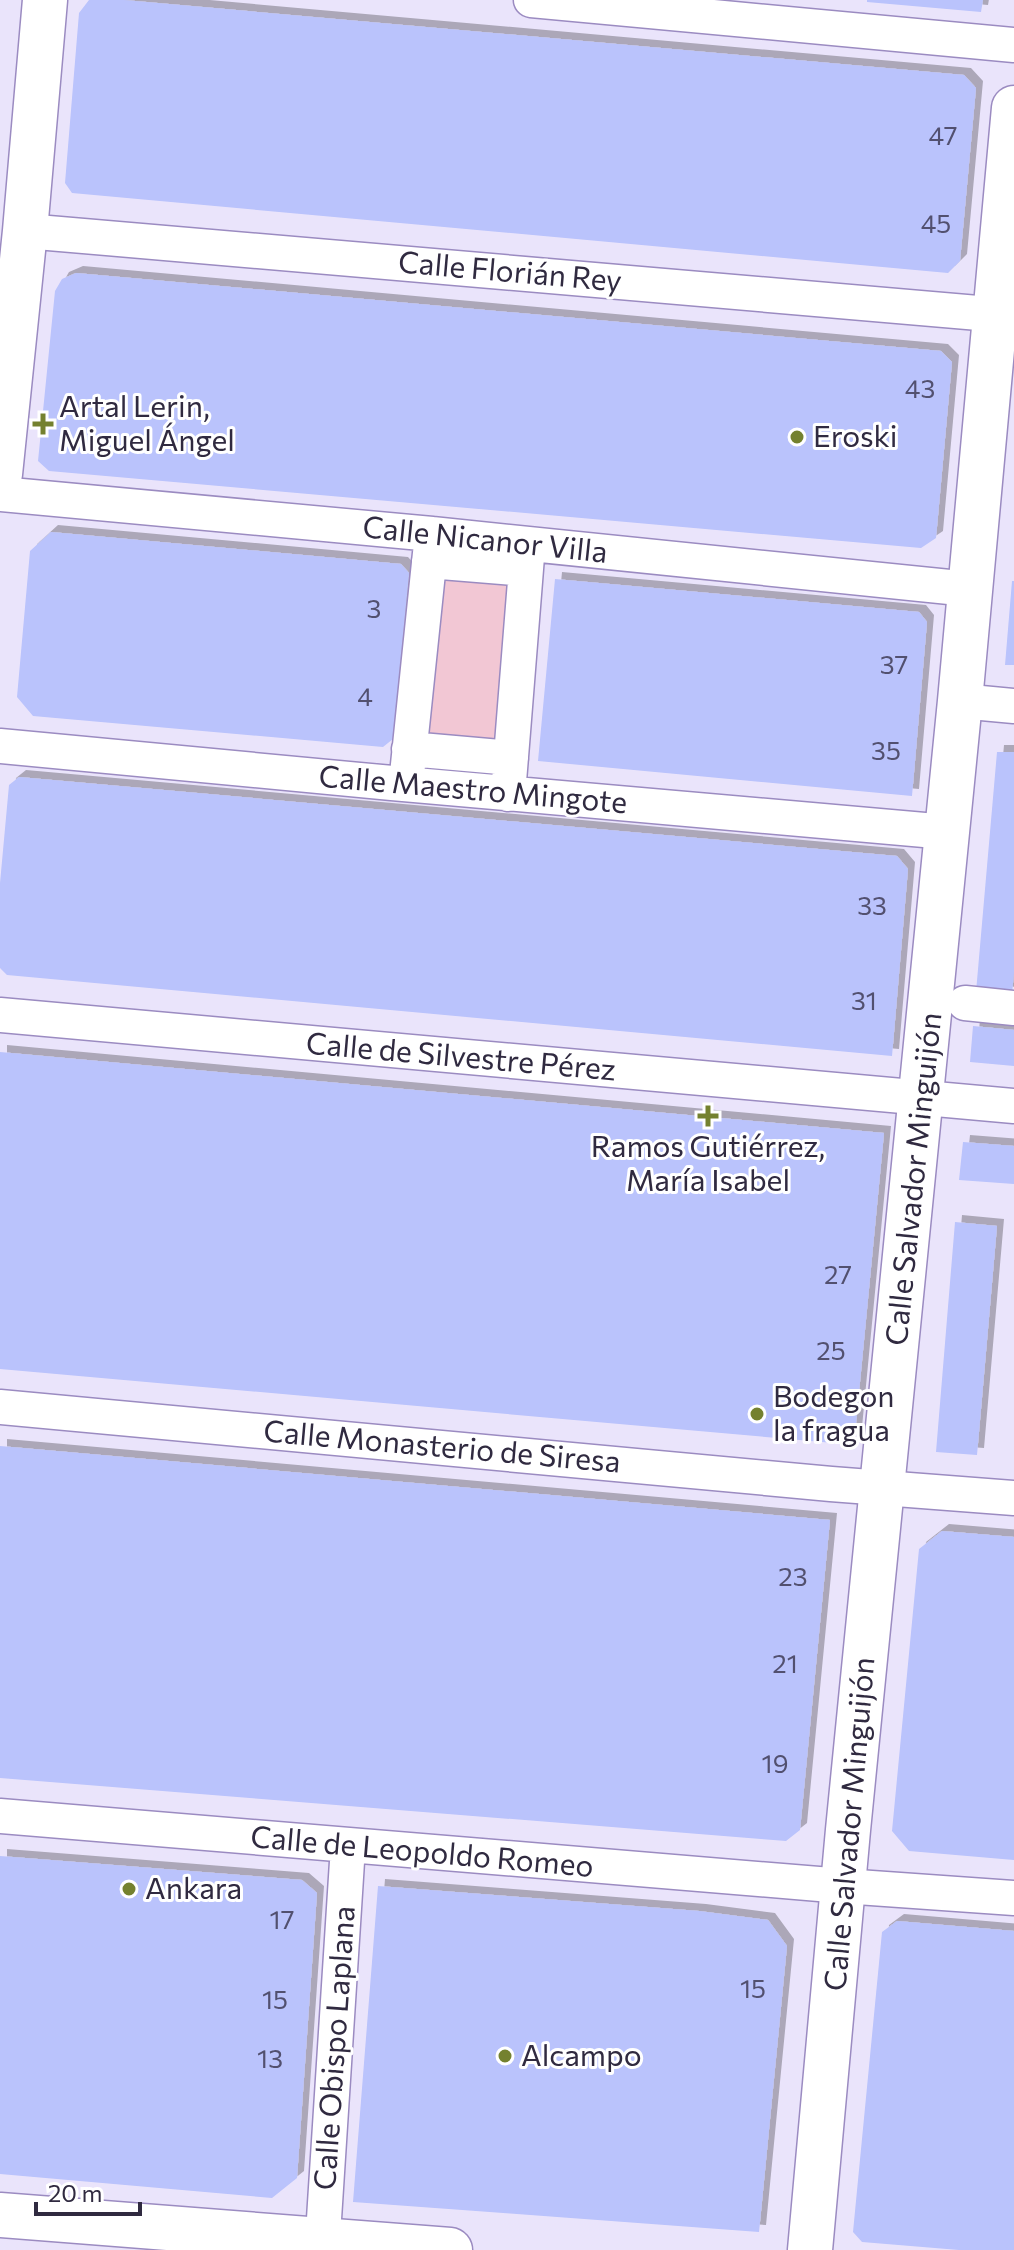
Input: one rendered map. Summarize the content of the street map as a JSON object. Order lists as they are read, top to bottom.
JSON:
{
  "streets": {
    "street": [
      "Calle Florián Rey",
      "Calle Nicanor Villa",
      "Calle Maestro Mingote",
      "Calle de Silvestre Pérez",
      "Calle Salvador Minguijón",
      "Calle Monasterio de Siresa",
      "Calle de Leopoldo Romeo",
      "Calle Obispo Laplana"
    ]
  },
  "crossings": [
    ["Calle Florián Rey", "Calle Salvador Minguijón"],
    ["Calle Nicanor Villa", "Calle Salvador Minguijón"],
    ["Calle Maestro Mingote", "Calle Salvador Minguijón"],
    ["Calle de Silvestre Pérez", "Calle Salvador Minguijón"],
    ["Calle Salvador Minguijón", "Calle Monasterio de Siresa"],
    ["Calle Salvador Minguijón", "Calle de Leopoldo Romeo"],
    ["Calle de Leopoldo Romeo", "Calle Obispo Laplana"]
  ],
  "places": {
    "health": ["Artal Lerin, Miguel Ángel", "Ramos Gutiérrez, María Isabel"],
    "other": [
      "Eroski",
      "Bodegon la fragua",
      "Ankara",
      "Alcampo"
    ]
  },
  "house_numbers": [
    "47",
    "45",
    "43",
    "3",
    "37",
    "4",
    "35",
    "33",
    "31",
    "27",
    "25",
    "23",
    "21",
    "19",
    "17",
    "15",
    "15",
    "13"
  ],
  "scale_bar": "20 m"
}
